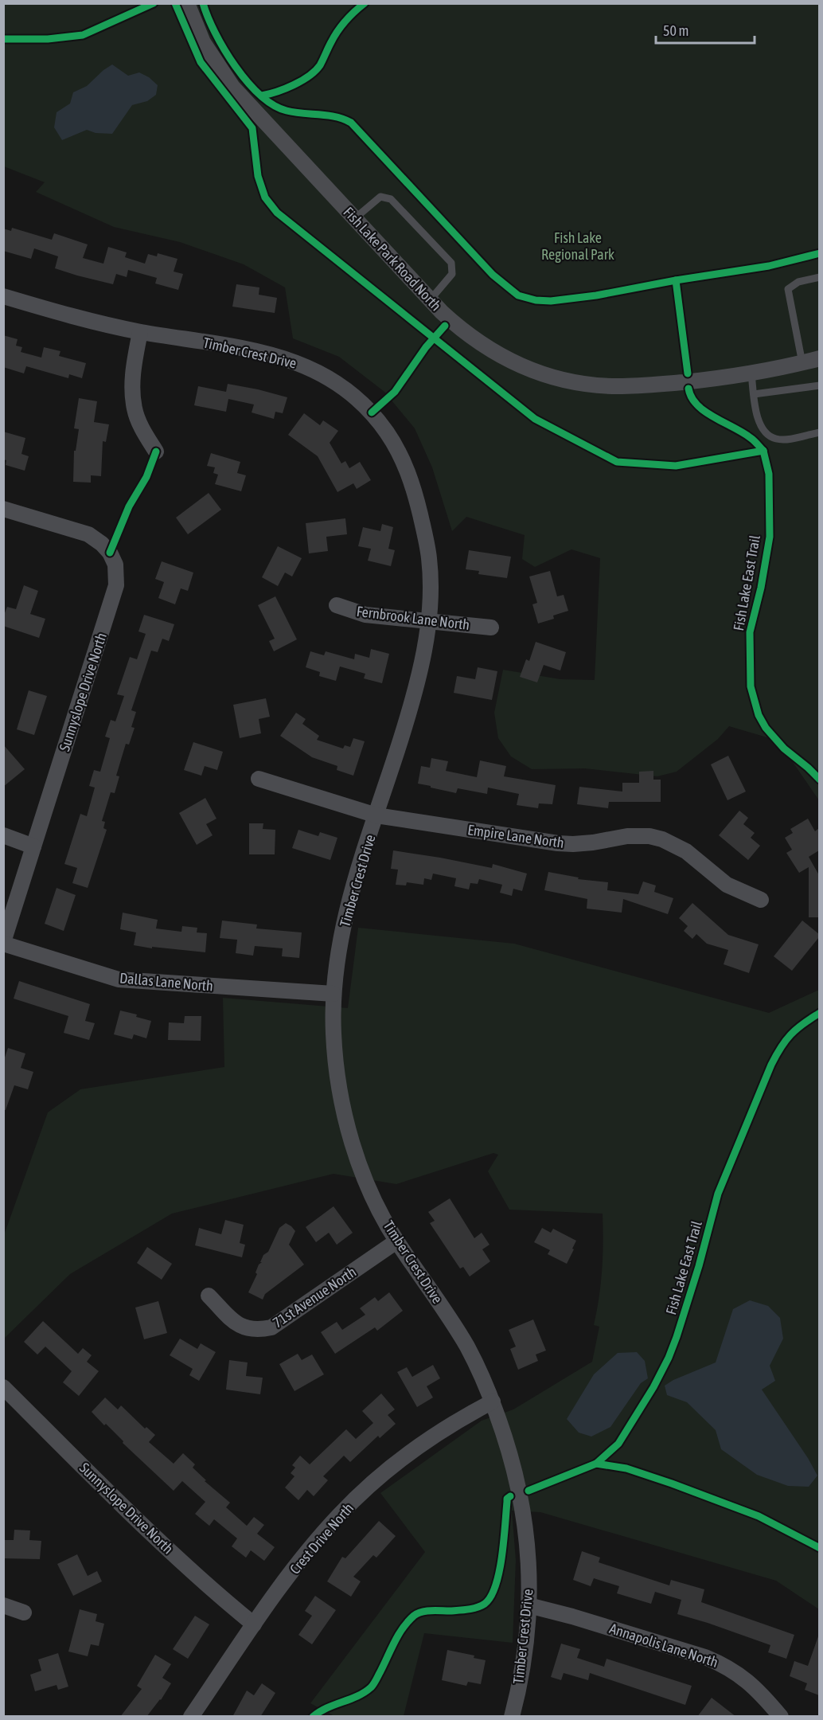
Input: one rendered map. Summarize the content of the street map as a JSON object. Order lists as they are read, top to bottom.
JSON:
{
  "streets": {
    "street": [
      "Fish Lake Park Road North",
      "Timber Crest Drive",
      "Fernbrook Lane North",
      "Sunnyslope Drive North",
      "Empire Lane North",
      "Dallas Lane North",
      "71st Avenue North",
      "Crest Drive North",
      "Annapolis Lane North"
    ],
    "cycle path": ["Fish Lake East Trail"]
  },
  "crossings": [
    ["Timber Crest Drive", "Fernbrook Lane North"],
    ["Timber Crest Drive", "Empire Lane North"],
    ["Timber Crest Drive", "Dallas Lane North"],
    ["Timber Crest Drive", "71st Avenue North"],
    ["Timber Crest Drive", "Crest Drive North"],
    ["Timber Crest Drive", "Annapolis Lane North"],
    ["Sunnyslope Drive North", "Dallas Lane North"],
    ["Sunnyslope Drive North", "Crest Drive North"]
  ],
  "parks": ["Fish Lake Regional Park"],
  "scale_bar": "50 m"
}
